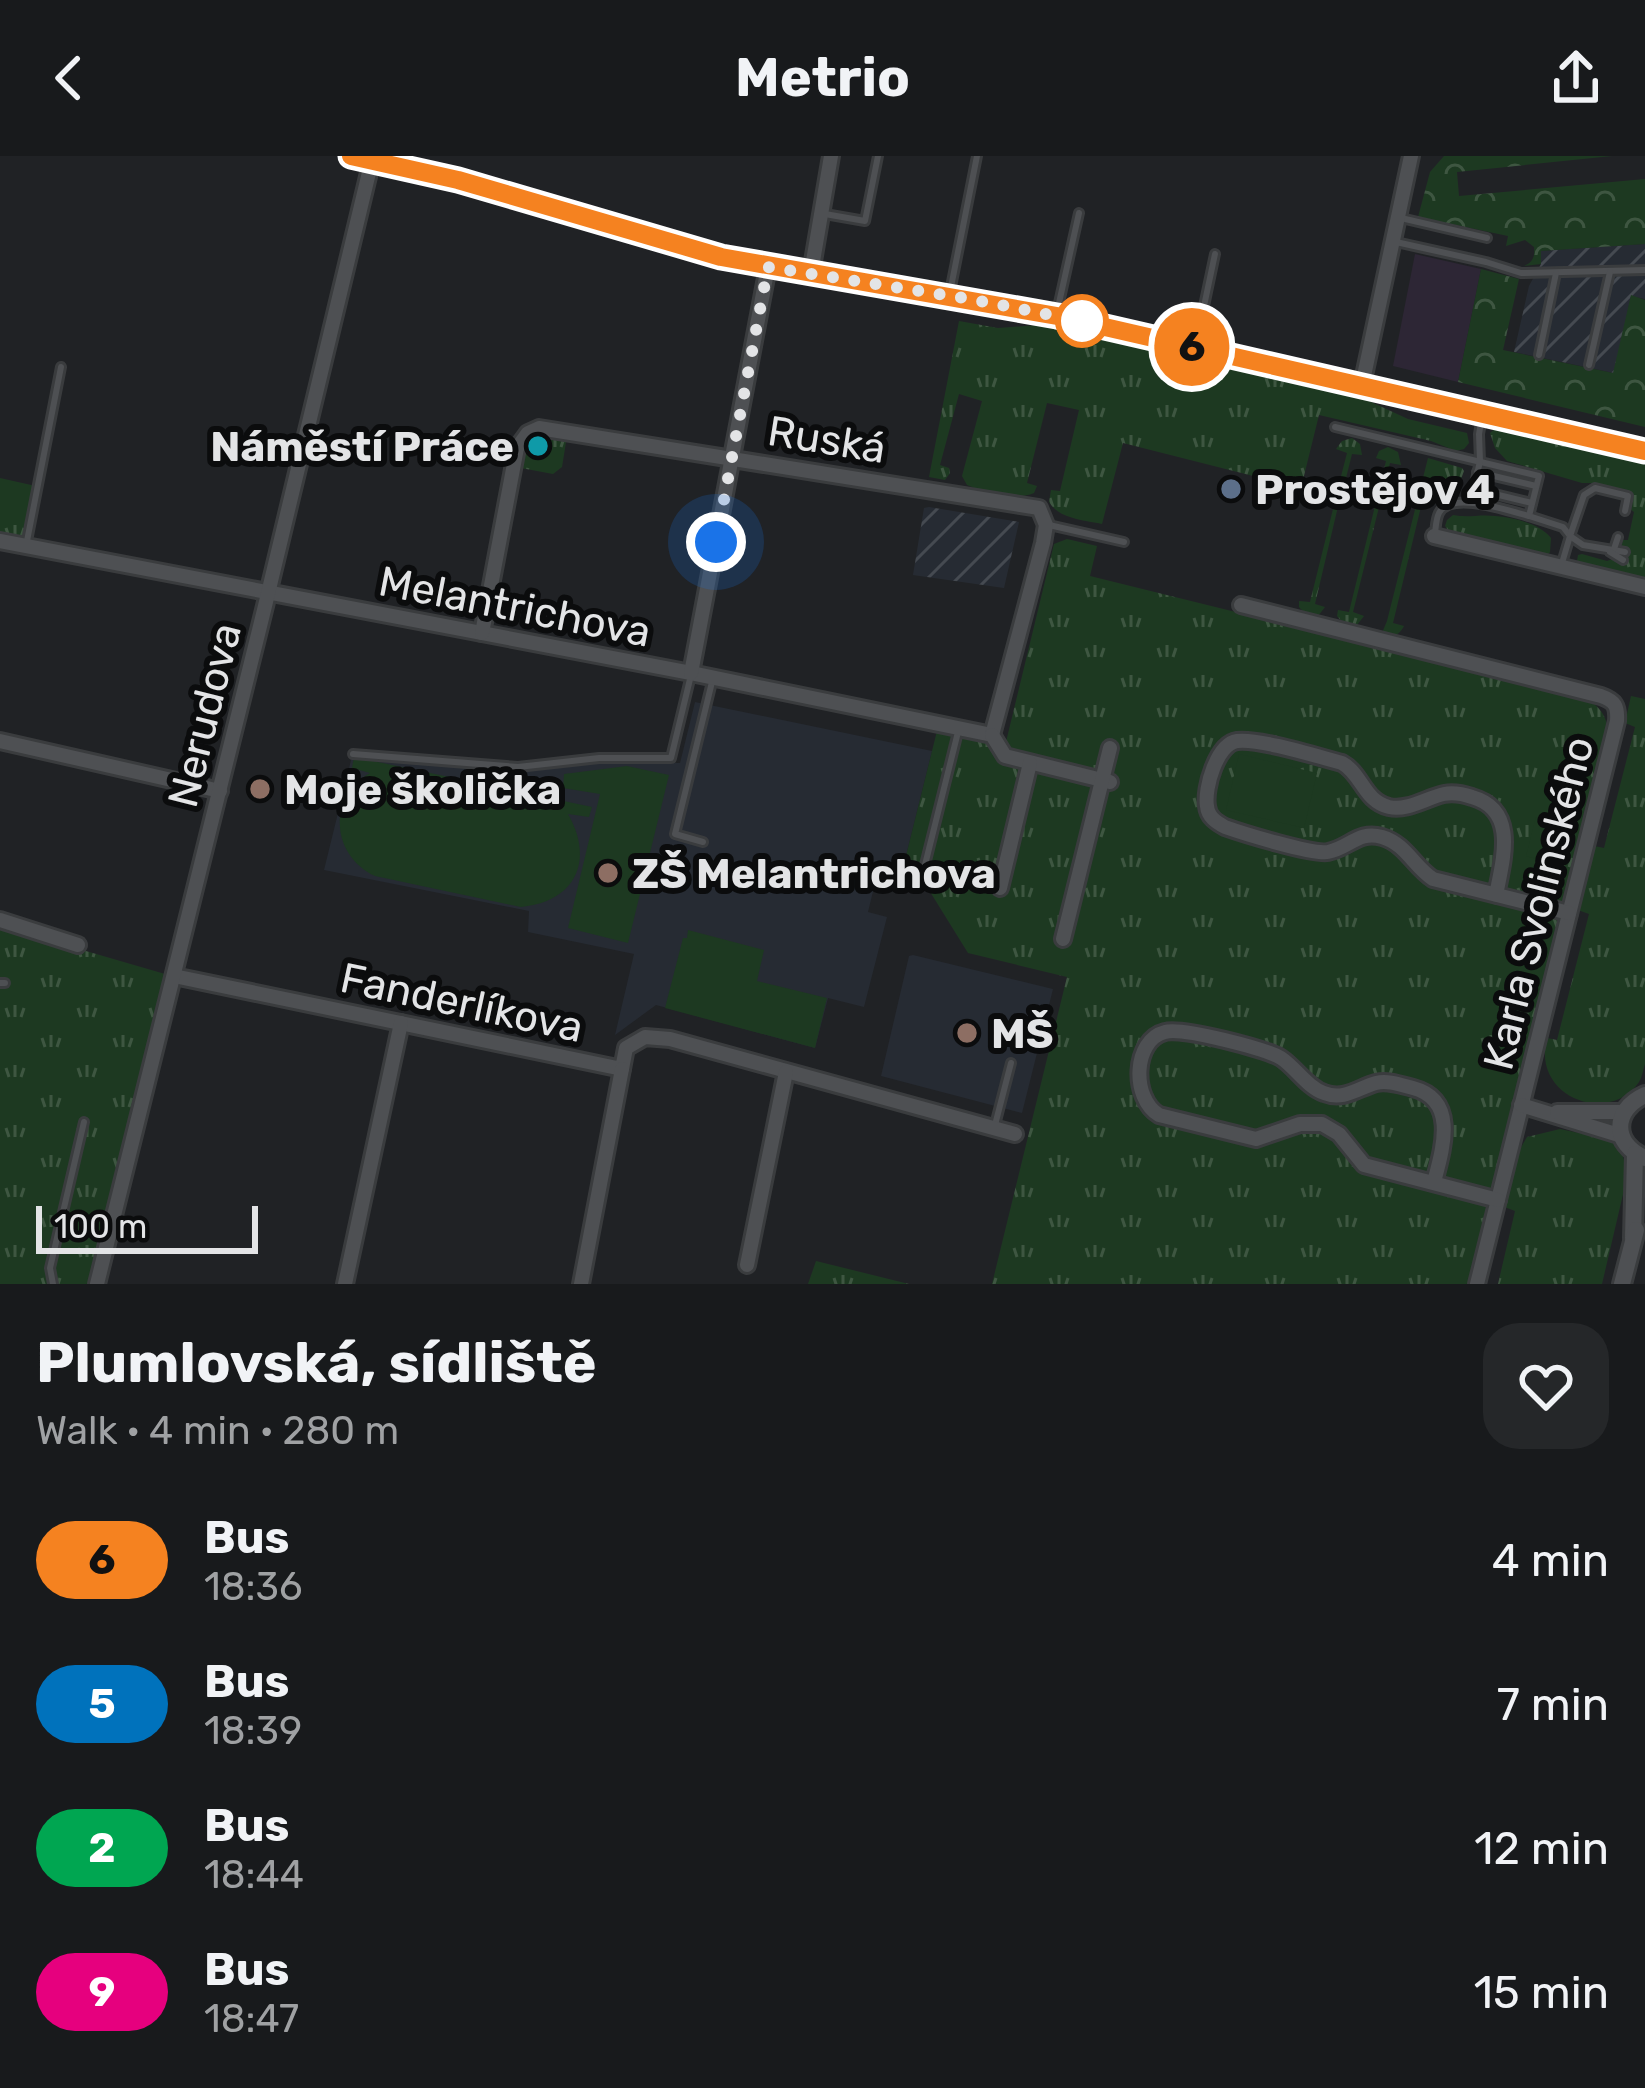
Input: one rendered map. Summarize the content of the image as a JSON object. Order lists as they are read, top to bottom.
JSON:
{
  "streets": {
    "street": [
      "Ruská",
      "Melantrichova",
      "Nerudova",
      "Karla Svolinského",
      "Fanderlíkova"
    ]
  },
  "crossings": [
    ["Ruská", "Melantrichova"],
    ["Melantrichova", "Nerudova"],
    ["Nerudova", "Fanderlíkova"]
  ],
  "places": [
    "Náměstí Práce",
    "Prostějov 4",
    "Moje školička",
    "ZŠ Melantrichova",
    "MŠ"
  ],
  "lines": ["bus line 6"],
  "scale_bar": "100 m",
  "page": {
    "header": "Metrio",
    "on_map": "6",
    "scale": "100 m",
    "heading": ["Plumlovská, sídliště", "Walk · 4 min · 280 m"],
    "list": [
      {
        "mark": "6",
        "name": "Bus",
        "note": "18:36",
        "value": "4 min"
      },
      {
        "mark": "5",
        "name": "Bus",
        "note": "18:39",
        "value": "7 min"
      },
      {
        "mark": "2",
        "name": "Bus",
        "note": "18:44",
        "value": "12 min"
      },
      {
        "mark": "9",
        "name": "Bus",
        "note": "18:47",
        "value": "15 min"
      }
    ]
  }
}
